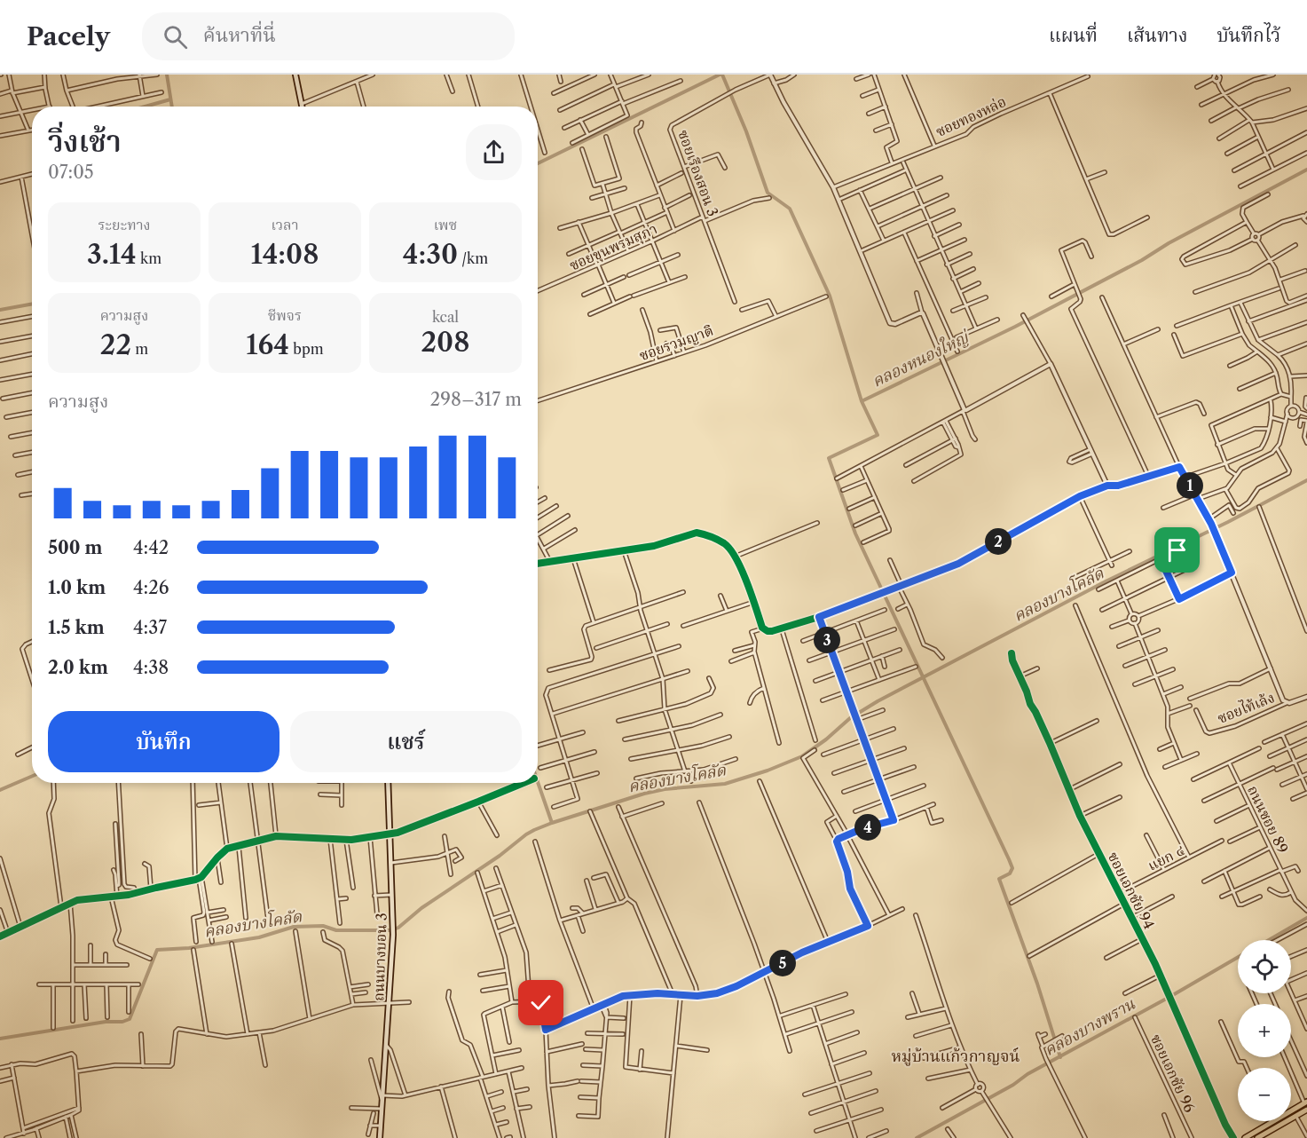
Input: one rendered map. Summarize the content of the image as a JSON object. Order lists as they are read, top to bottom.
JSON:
{
  "streets": {
    "main road": ["ถนนบางบอน 3"],
    "street": [
      "ซอยทองหล่อ",
      "ซอยเรืองสอน 3",
      "ซอยขุนพรมสุภา",
      "ซอยรวมญาติ",
      "ซอยไท้เล้ง",
      "ถนนซอย 89",
      "แยก ๔",
      "ซอยเอกชัย 94",
      "ซอยเอกชัย 96"
    ]
  },
  "crossings": [
    ["ซอยเรืองสอน 3", "ซอยขุนพรมสุภา"],
    ["แยก ๔", "ซอยเอกชัย 94"]
  ],
  "districts": ["หมู่บ้านแก้วกาญจน์"],
  "water": ["คลองหนองใหญ่", "คลองบางโคลัด", "คลองบางพราน"],
  "page": {
    "header": "Pacely",
    "search": "ค้นหาที่นี่",
    "nav": ["แผนที่", "เส้นทาง", "บันทึกไว้"],
    "heading": ["วิ่งเช้า", "07:05"],
    "stats": [
      ["ระยะทาง", "3.14 km"],
      ["เวลา", "14:08"],
      ["เพซ", "4:30 /km"],
      ["ความสูง", "22 m"],
      ["ชีพจร", "164 bpm"],
      ["kcal", "208"]
    ],
    "chart": ["ความสูง", "298–317 m"],
    "pins": [
      "1",
      "2",
      "3",
      "4",
      "5"
    ],
    "list": [
      {
        "name": "500 m",
        "note": "4:42"
      },
      {
        "name": "1.0 km",
        "note": "4:26"
      },
      {
        "name": "1.5 km",
        "note": "4:37"
      },
      {
        "name": "2.0 km",
        "note": "4:38"
      }
    ],
    "buttons": ["บันทึก", "แชร์"],
    "map_buttons": ["+", "−"]
  }
}
